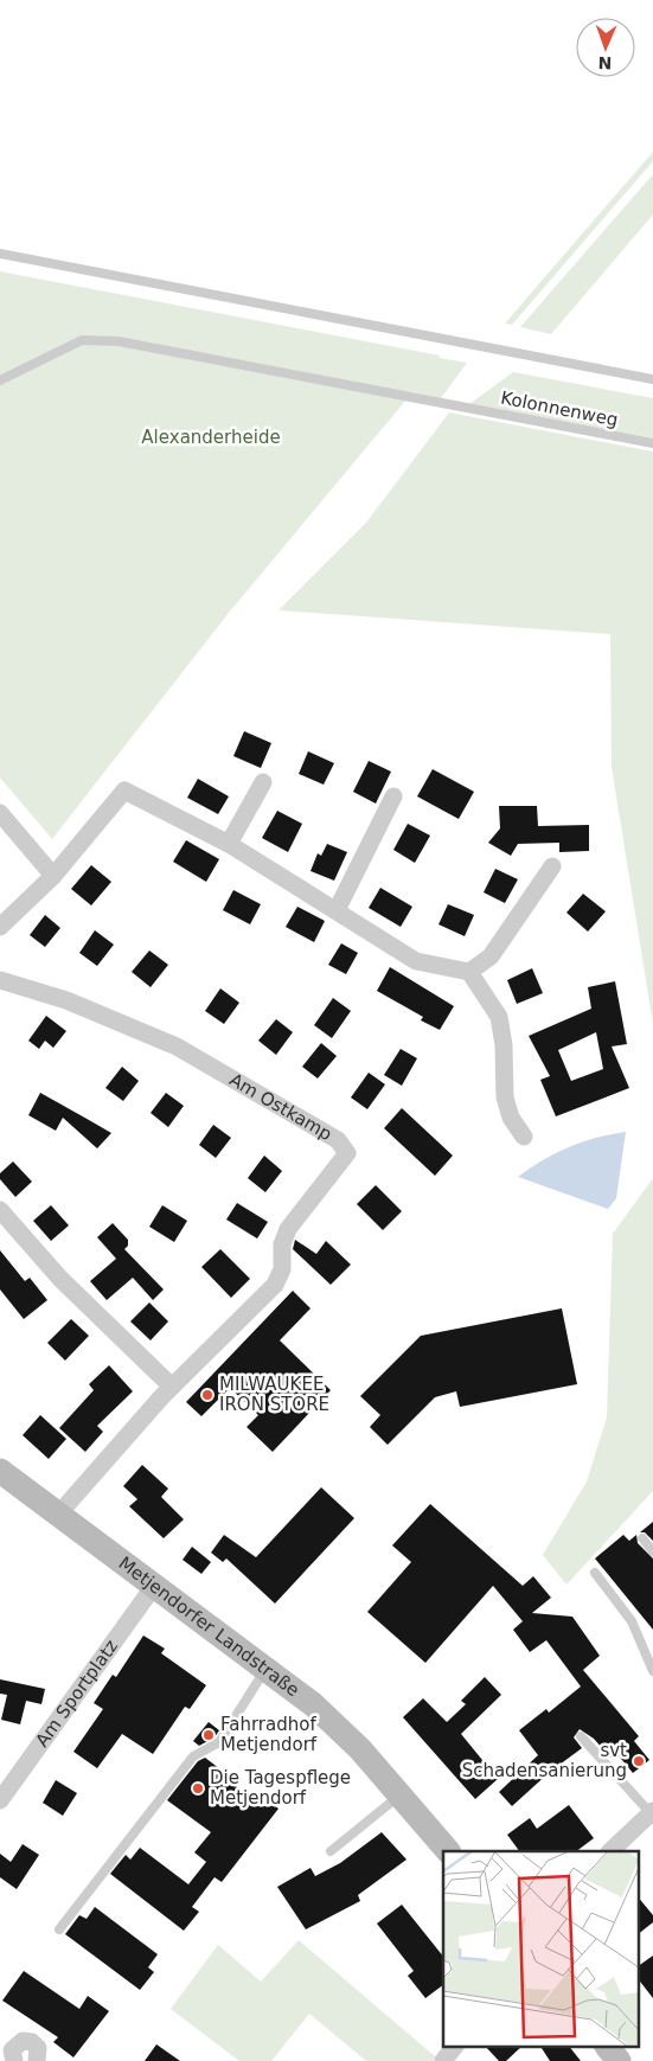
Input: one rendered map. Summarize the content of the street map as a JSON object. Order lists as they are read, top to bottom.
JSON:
{
  "streets": {
    "main road": ["Metjendorfer Landstraße"],
    "street": ["Am Ostkamp", "Am Sportplatz"],
    "lane": ["Kolonnenweg"]
  },
  "crossings": [
    ["Am Ostkamp", "Metjendorfer Landstraße"],
    ["Metjendorfer Landstraße", "Am Sportplatz"]
  ],
  "parks": ["Alexanderheide"],
  "places": [
    "MILWAUKEE IRON STORE",
    "Fahrradhof Metjendorf",
    "svt Schadensanierung",
    "Die Tagespflege Metjendorf"
  ],
  "north": "bottom"
}
